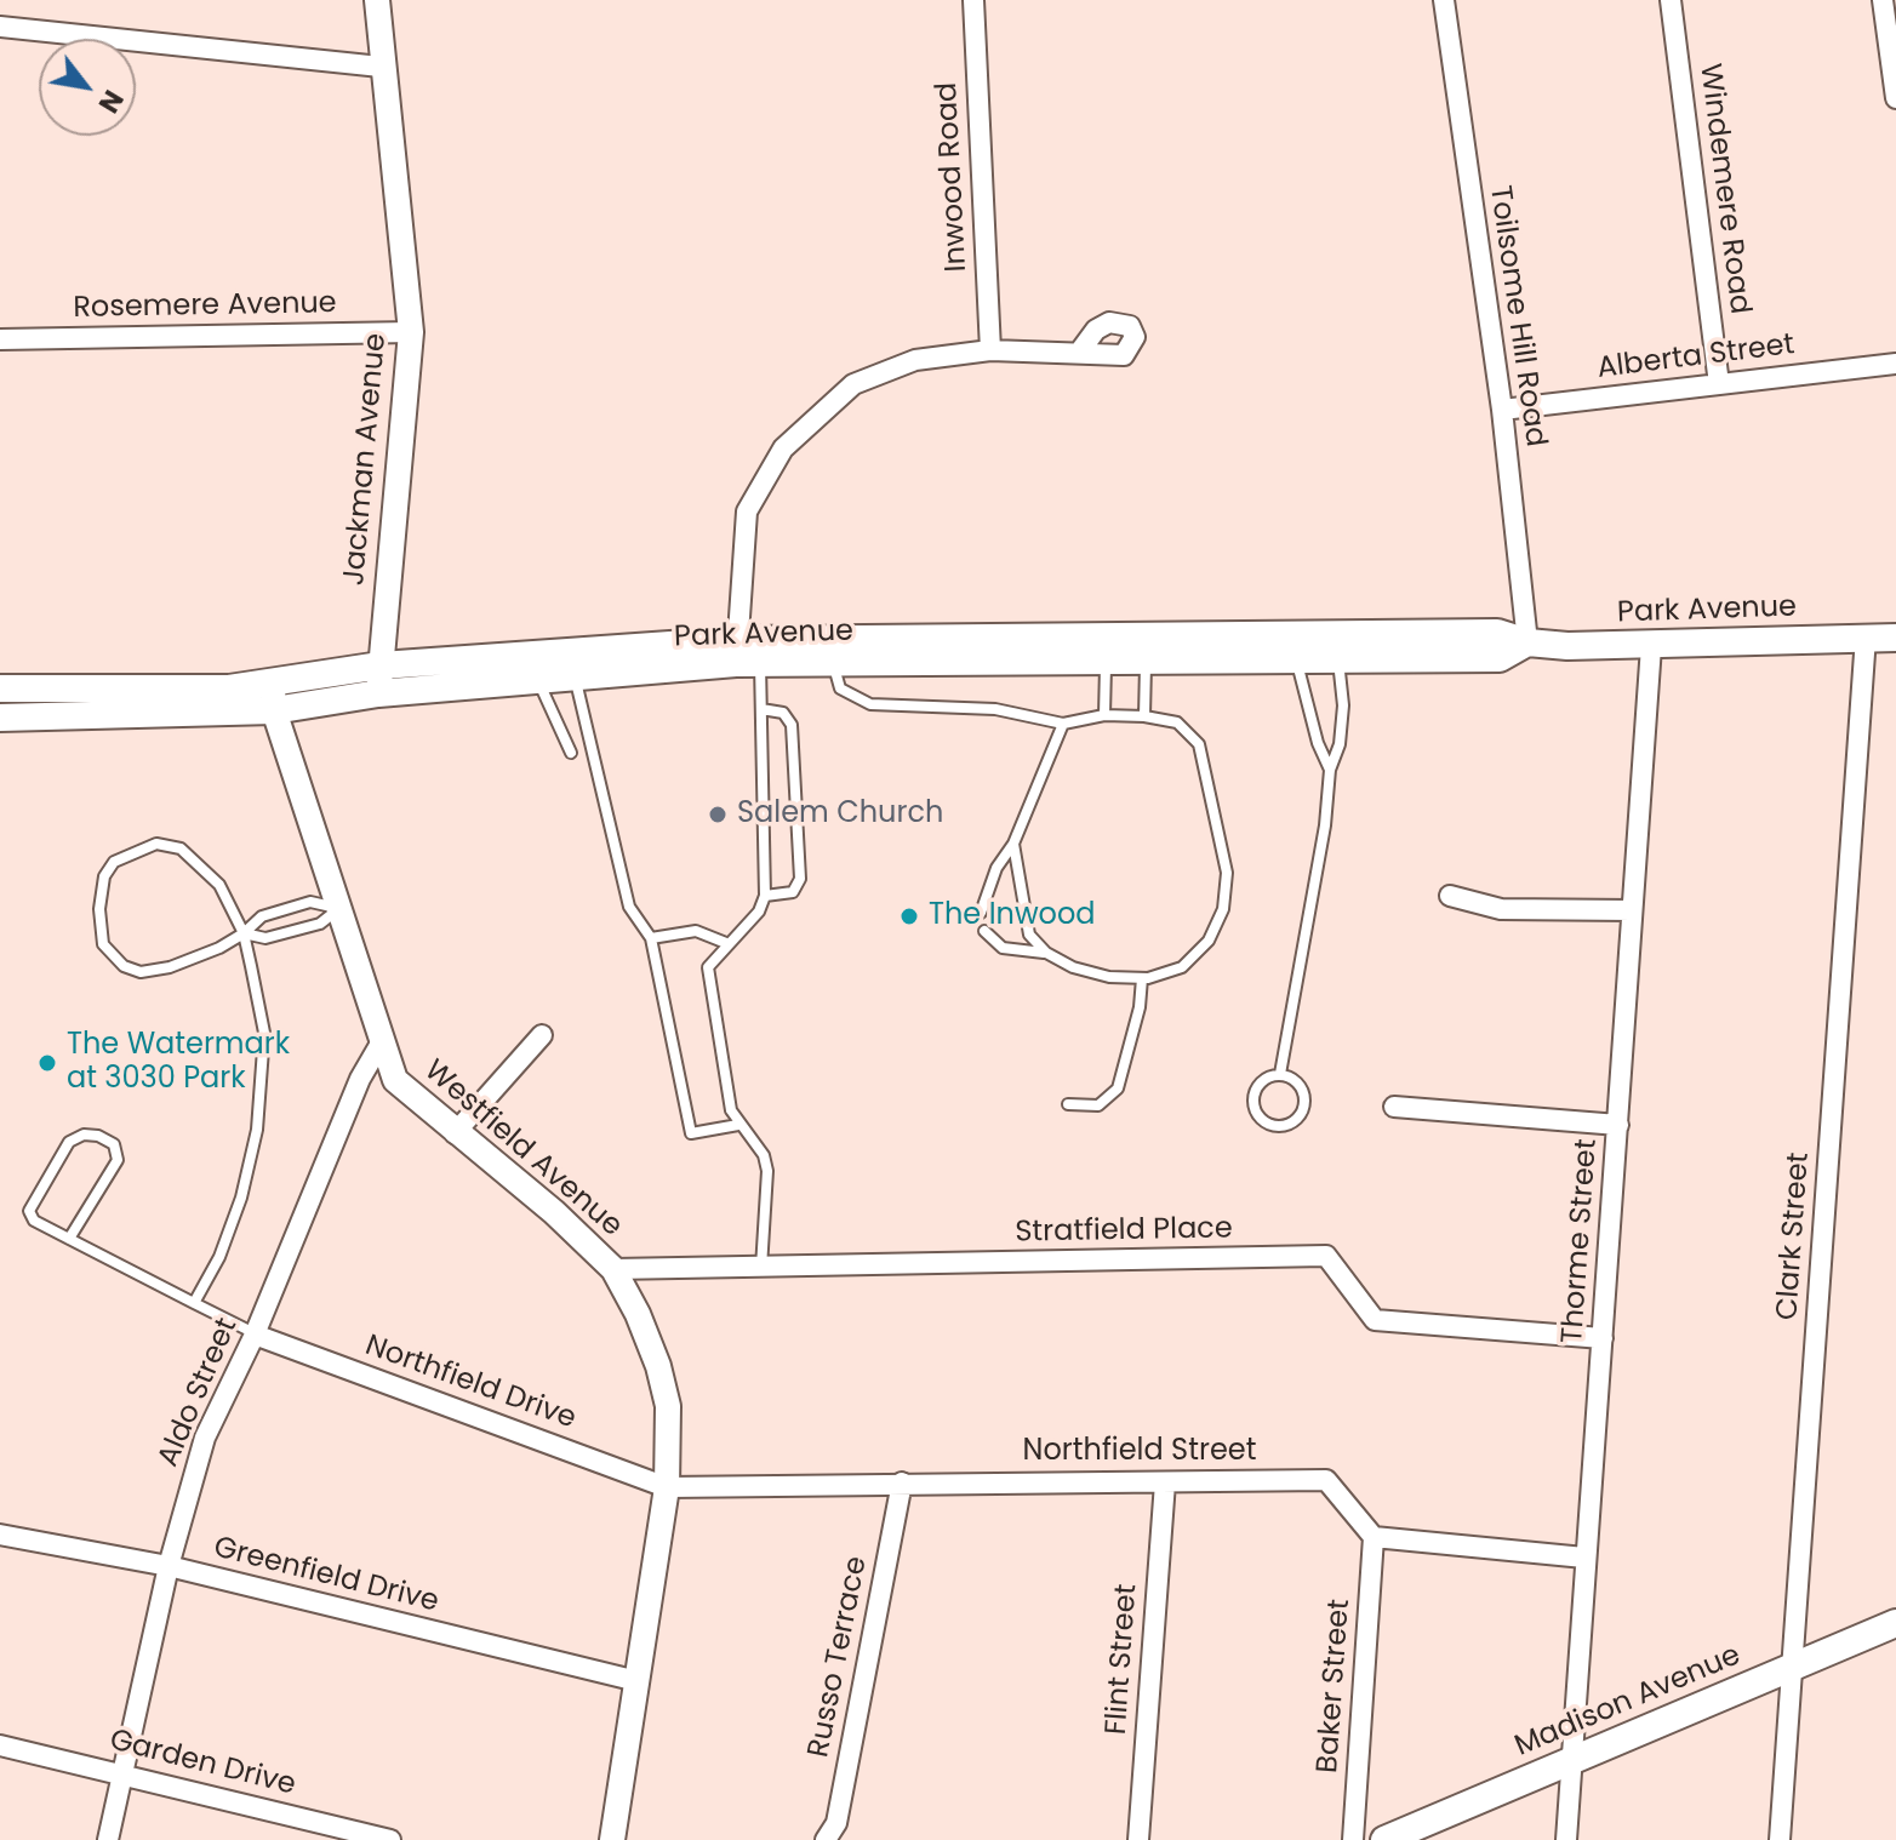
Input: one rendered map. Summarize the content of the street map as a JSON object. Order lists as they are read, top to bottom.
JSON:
{
  "streets": {
    "main road": ["Park Avenue", "Madison Avenue"],
    "street": [
      "Inwood Road",
      "Windemere Road",
      "Rosemere Avenue",
      "Toilsome Hill Road",
      "Alberta Street",
      "Jackman Avenue",
      "Westfield Avenue",
      "Stratfield Place",
      "Clark Street",
      "Thorme Street",
      "Northfield Drive",
      "Aldo Street",
      "Northfield Street",
      "Greenfield Drive",
      "Russo Terrace",
      "Flint Street",
      "Baker Street",
      "Garden Drive"
    ]
  },
  "crossings": [
    ["Windemere Road", "Alberta Street"],
    ["Rosemere Avenue", "Jackman Avenue"],
    ["Toilsome Hill Road", "Alberta Street"],
    ["Toilsome Hill Road", "Park Avenue"],
    ["Jackman Avenue", "Park Avenue"],
    ["Park Avenue", "Westfield Avenue"],
    ["Park Avenue", "Clark Street"],
    ["Park Avenue", "Thorme Street"],
    ["Westfield Avenue", "Stratfield Place"],
    ["Westfield Avenue", "Northfield Drive"],
    ["Westfield Avenue", "Aldo Street"],
    ["Westfield Avenue", "Northfield Street"],
    ["Westfield Avenue", "Greenfield Drive"],
    ["Stratfield Place", "Thorme Street"],
    ["Clark Street", "Madison Avenue"],
    ["Thorme Street", "Madison Avenue"],
    ["Northfield Drive", "Aldo Street"],
    ["Northfield Drive", "Northfield Street"],
    ["Aldo Street", "Greenfield Drive"],
    ["Aldo Street", "Garden Drive"],
    ["Northfield Street", "Russo Terrace"],
    ["Northfield Street", "Flint Street"],
    ["Northfield Street", "Baker Street"]
  ],
  "places": ["Salem Church", "The Inwood", "The Watermark at 3030 Park"],
  "north": "bottom right"
}
